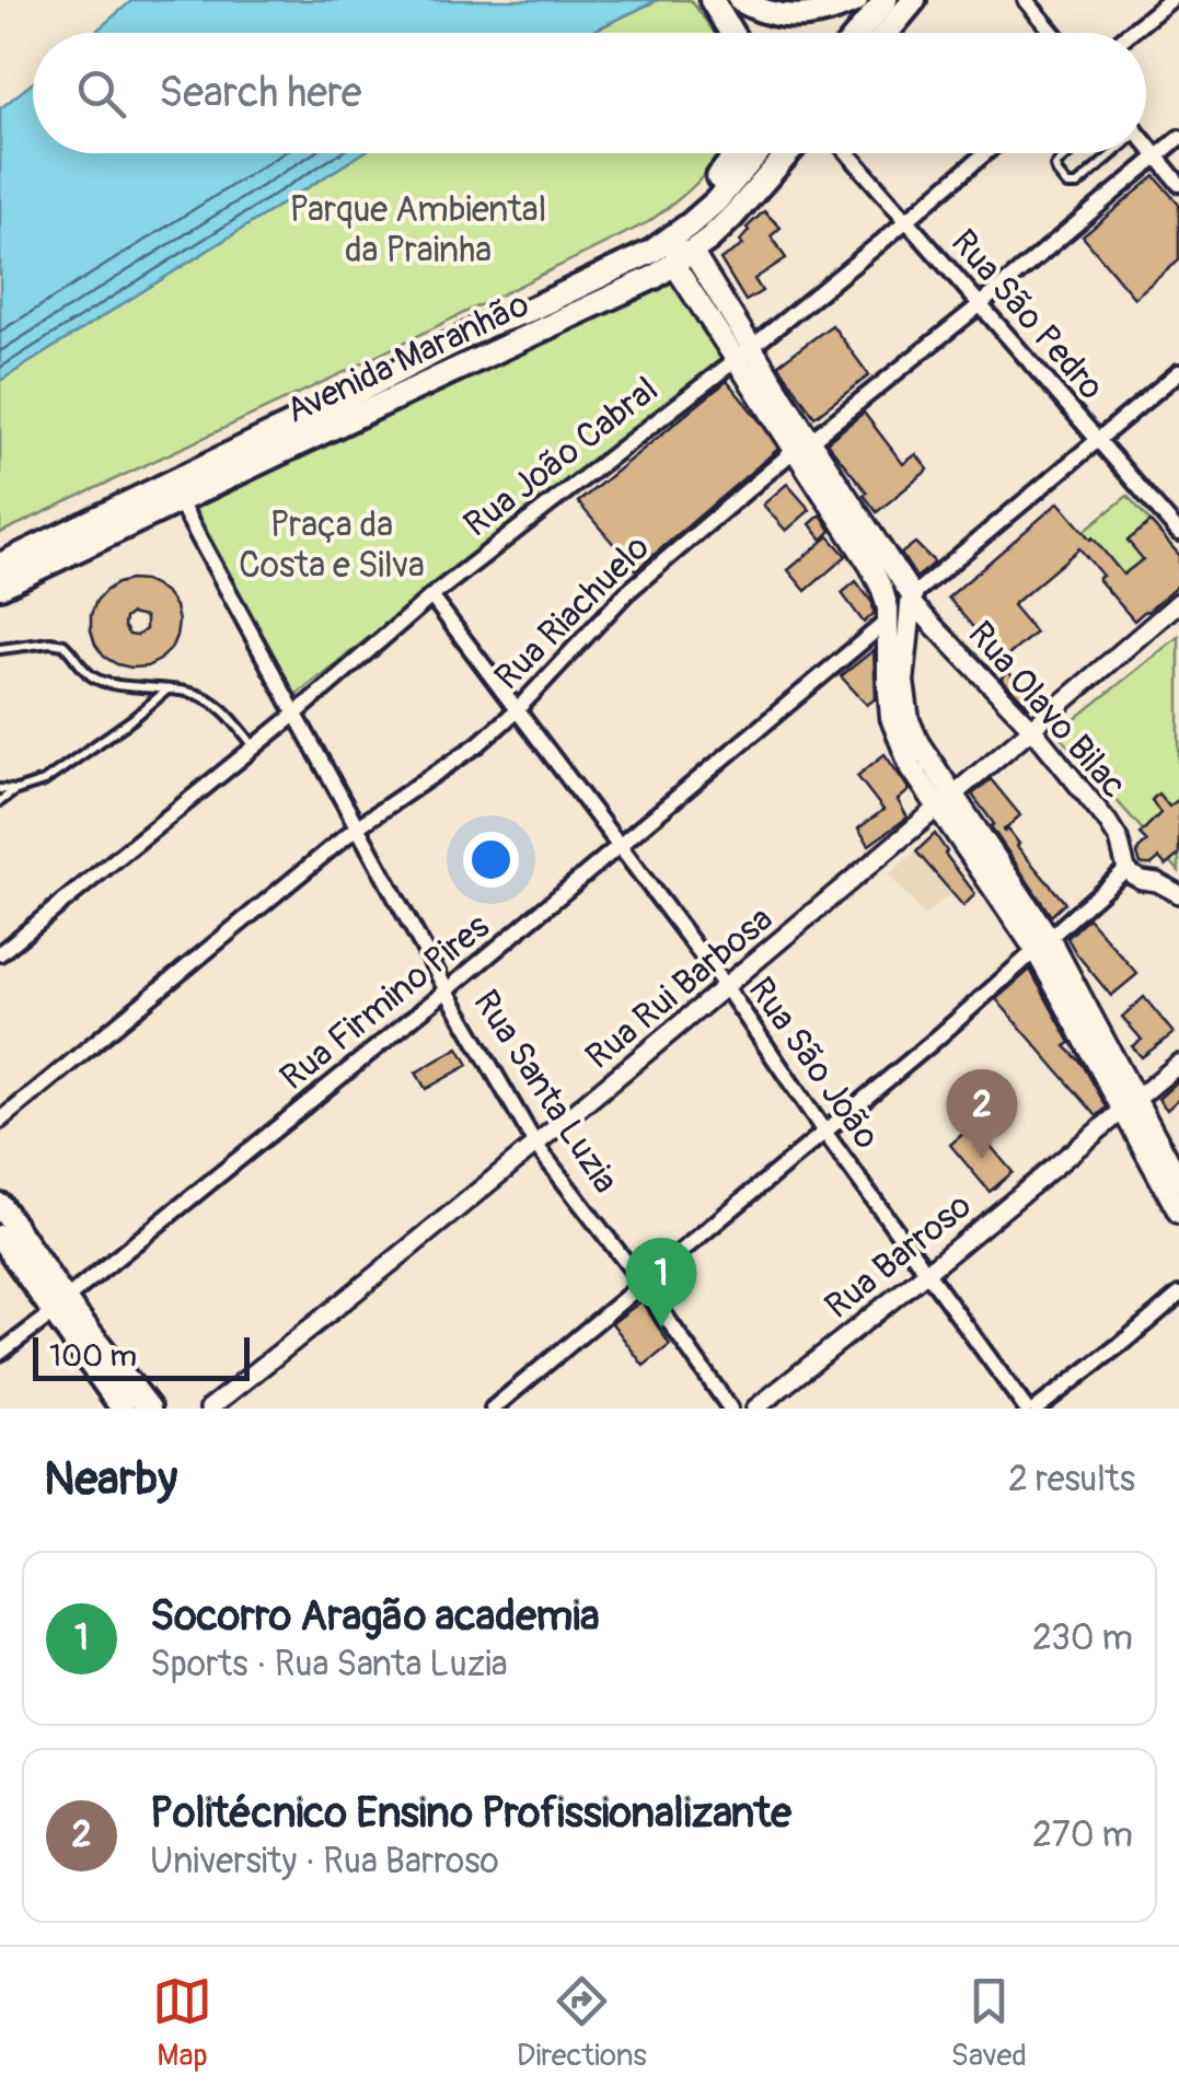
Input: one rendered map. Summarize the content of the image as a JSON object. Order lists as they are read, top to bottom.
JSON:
{
  "streets": {
    "main road": ["Avenida Maranhão"],
    "street": [
      "Rua São Pedro",
      "Rua João Cabral",
      "Rua Riachuelo",
      "Rua Olavo Bilac",
      "Rua Rui Barbosa",
      "Rua Firmino Pires",
      "Rua São João",
      "Rua Santa Luzia",
      "Rua Barroso"
    ]
  },
  "crossings": [
    ["Rua São Pedro", "Rua João Cabral"],
    ["Rua São Pedro", "Rua Riachuelo"],
    ["Avenida Maranhão", "Rua Santa Luzia"],
    ["Rua João Cabral", "Rua São João"],
    ["Rua João Cabral", "Rua Santa Luzia"],
    ["Rua Riachuelo", "Rua São João"],
    ["Rua Riachuelo", "Rua Santa Luzia"],
    ["Rua Olavo Bilac", "Rua Rui Barbosa"],
    ["Rua Rui Barbosa", "Rua São João"],
    ["Rua Rui Barbosa", "Rua Santa Luzia"],
    ["Rua Firmino Pires", "Rua São João"],
    ["Rua Firmino Pires", "Rua Santa Luzia"],
    ["Rua São João", "Rua Barroso"]
  ],
  "parks": ["Parque Ambiental da Prainha", "Praça da Costa e Silva"],
  "scale_bar": "100 m",
  "page": {
    "search": "Search here",
    "pins": ["2", "1"],
    "scale": "100 m",
    "heading": ["Nearby", "2 results"],
    "list": [
      {
        "mark": "1",
        "name": "Socorro Aragão academia",
        "note": "Sports · Rua Santa Luzia",
        "value": "230 m"
      },
      {
        "mark": "2",
        "name": "Politécnico Ensino Profissionalizante",
        "note": "University · Rua Barroso",
        "value": "270 m"
      }
    ],
    "nav": ["Map", "Directions", "Saved"]
  }
}
